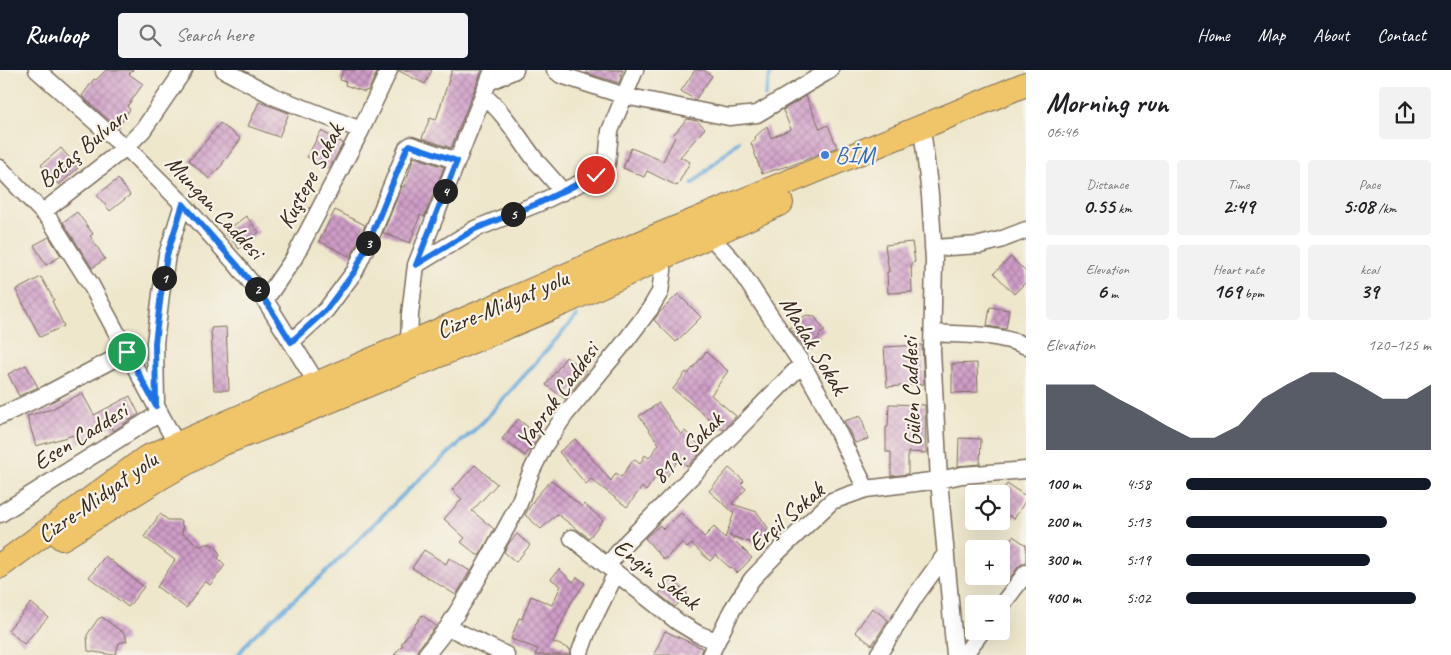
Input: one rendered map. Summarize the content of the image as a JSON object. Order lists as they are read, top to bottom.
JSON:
{
  "streets": {
    "highway": ["Cizre-Midyat yolu"],
    "street": [
      "Botaş Bulvarı",
      "Kuştepe Sokak",
      "Mungan Caddesi",
      "Madak Sokak",
      "Gülen Caddesi",
      "Yaprak Caddesi",
      "Esen Caddesi",
      "819. Sokak",
      "Erçil Sokak",
      "Engin Sokak"
    ]
  },
  "crossings": [
    ["Botaş Bulvarı", "Mungan Caddesi"],
    ["Kuştepe Sokak", "Mungan Caddesi"],
    ["Mungan Caddesi", "Cizre-Midyat yolu"],
    ["Cizre-Midyat yolu", "Madak Sokak"],
    ["Cizre-Midyat yolu", "Gülen Caddesi"],
    ["Cizre-Midyat yolu", "Yaprak Caddesi"],
    ["Madak Sokak", "819. Sokak"],
    ["Madak Sokak", "Erçil Sokak"],
    ["Gülen Caddesi", "Erçil Sokak"],
    ["819. Sokak", "Engin Sokak"],
    ["Erçil Sokak", "Engin Sokak"]
  ],
  "places": ["BİM"],
  "page": {
    "header": "Runloop",
    "search": "Search here",
    "nav": [
      "Home",
      "Map",
      "About",
      "Contact"
    ],
    "heading": ["Morning run", "06:46"],
    "stats": [
      ["Distance", "0.55 km"],
      ["Time", "2:49"],
      ["Pace", "5:08 /km"],
      ["Elevation", "6 m"],
      ["Heart rate", "169 bpm"],
      ["kcal", "39"]
    ],
    "pins": [
      "4",
      "5",
      "3",
      "1",
      "2"
    ],
    "chart": ["Elevation", "120–125 m"],
    "list": [
      {
        "name": "100 m",
        "note": "4:58"
      },
      {
        "name": "200 m",
        "note": "5:13"
      },
      {
        "name": "300 m",
        "note": "5:19"
      },
      {
        "name": "400 m",
        "note": "5:02"
      }
    ],
    "map_buttons": ["+", "−"]
  }
}
